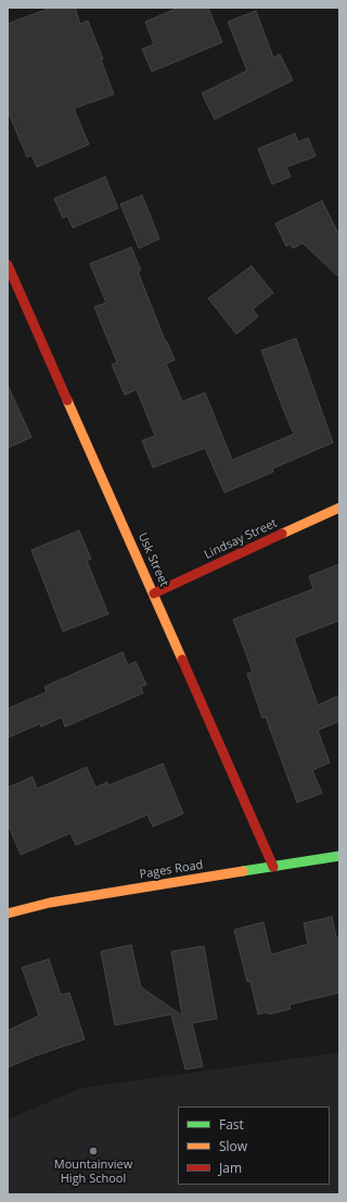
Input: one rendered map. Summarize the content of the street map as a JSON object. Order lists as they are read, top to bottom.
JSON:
{
  "streets": {
    "street": ["Lindsay Street", "Usk Street", "Pages Road"]
  },
  "crossings": [
    ["Lindsay Street", "Usk Street"],
    ["Usk Street", "Pages Road"]
  ],
  "places": ["Mountainview High School"],
  "legend": ["Fast", "Slow", "Jam"]
}
